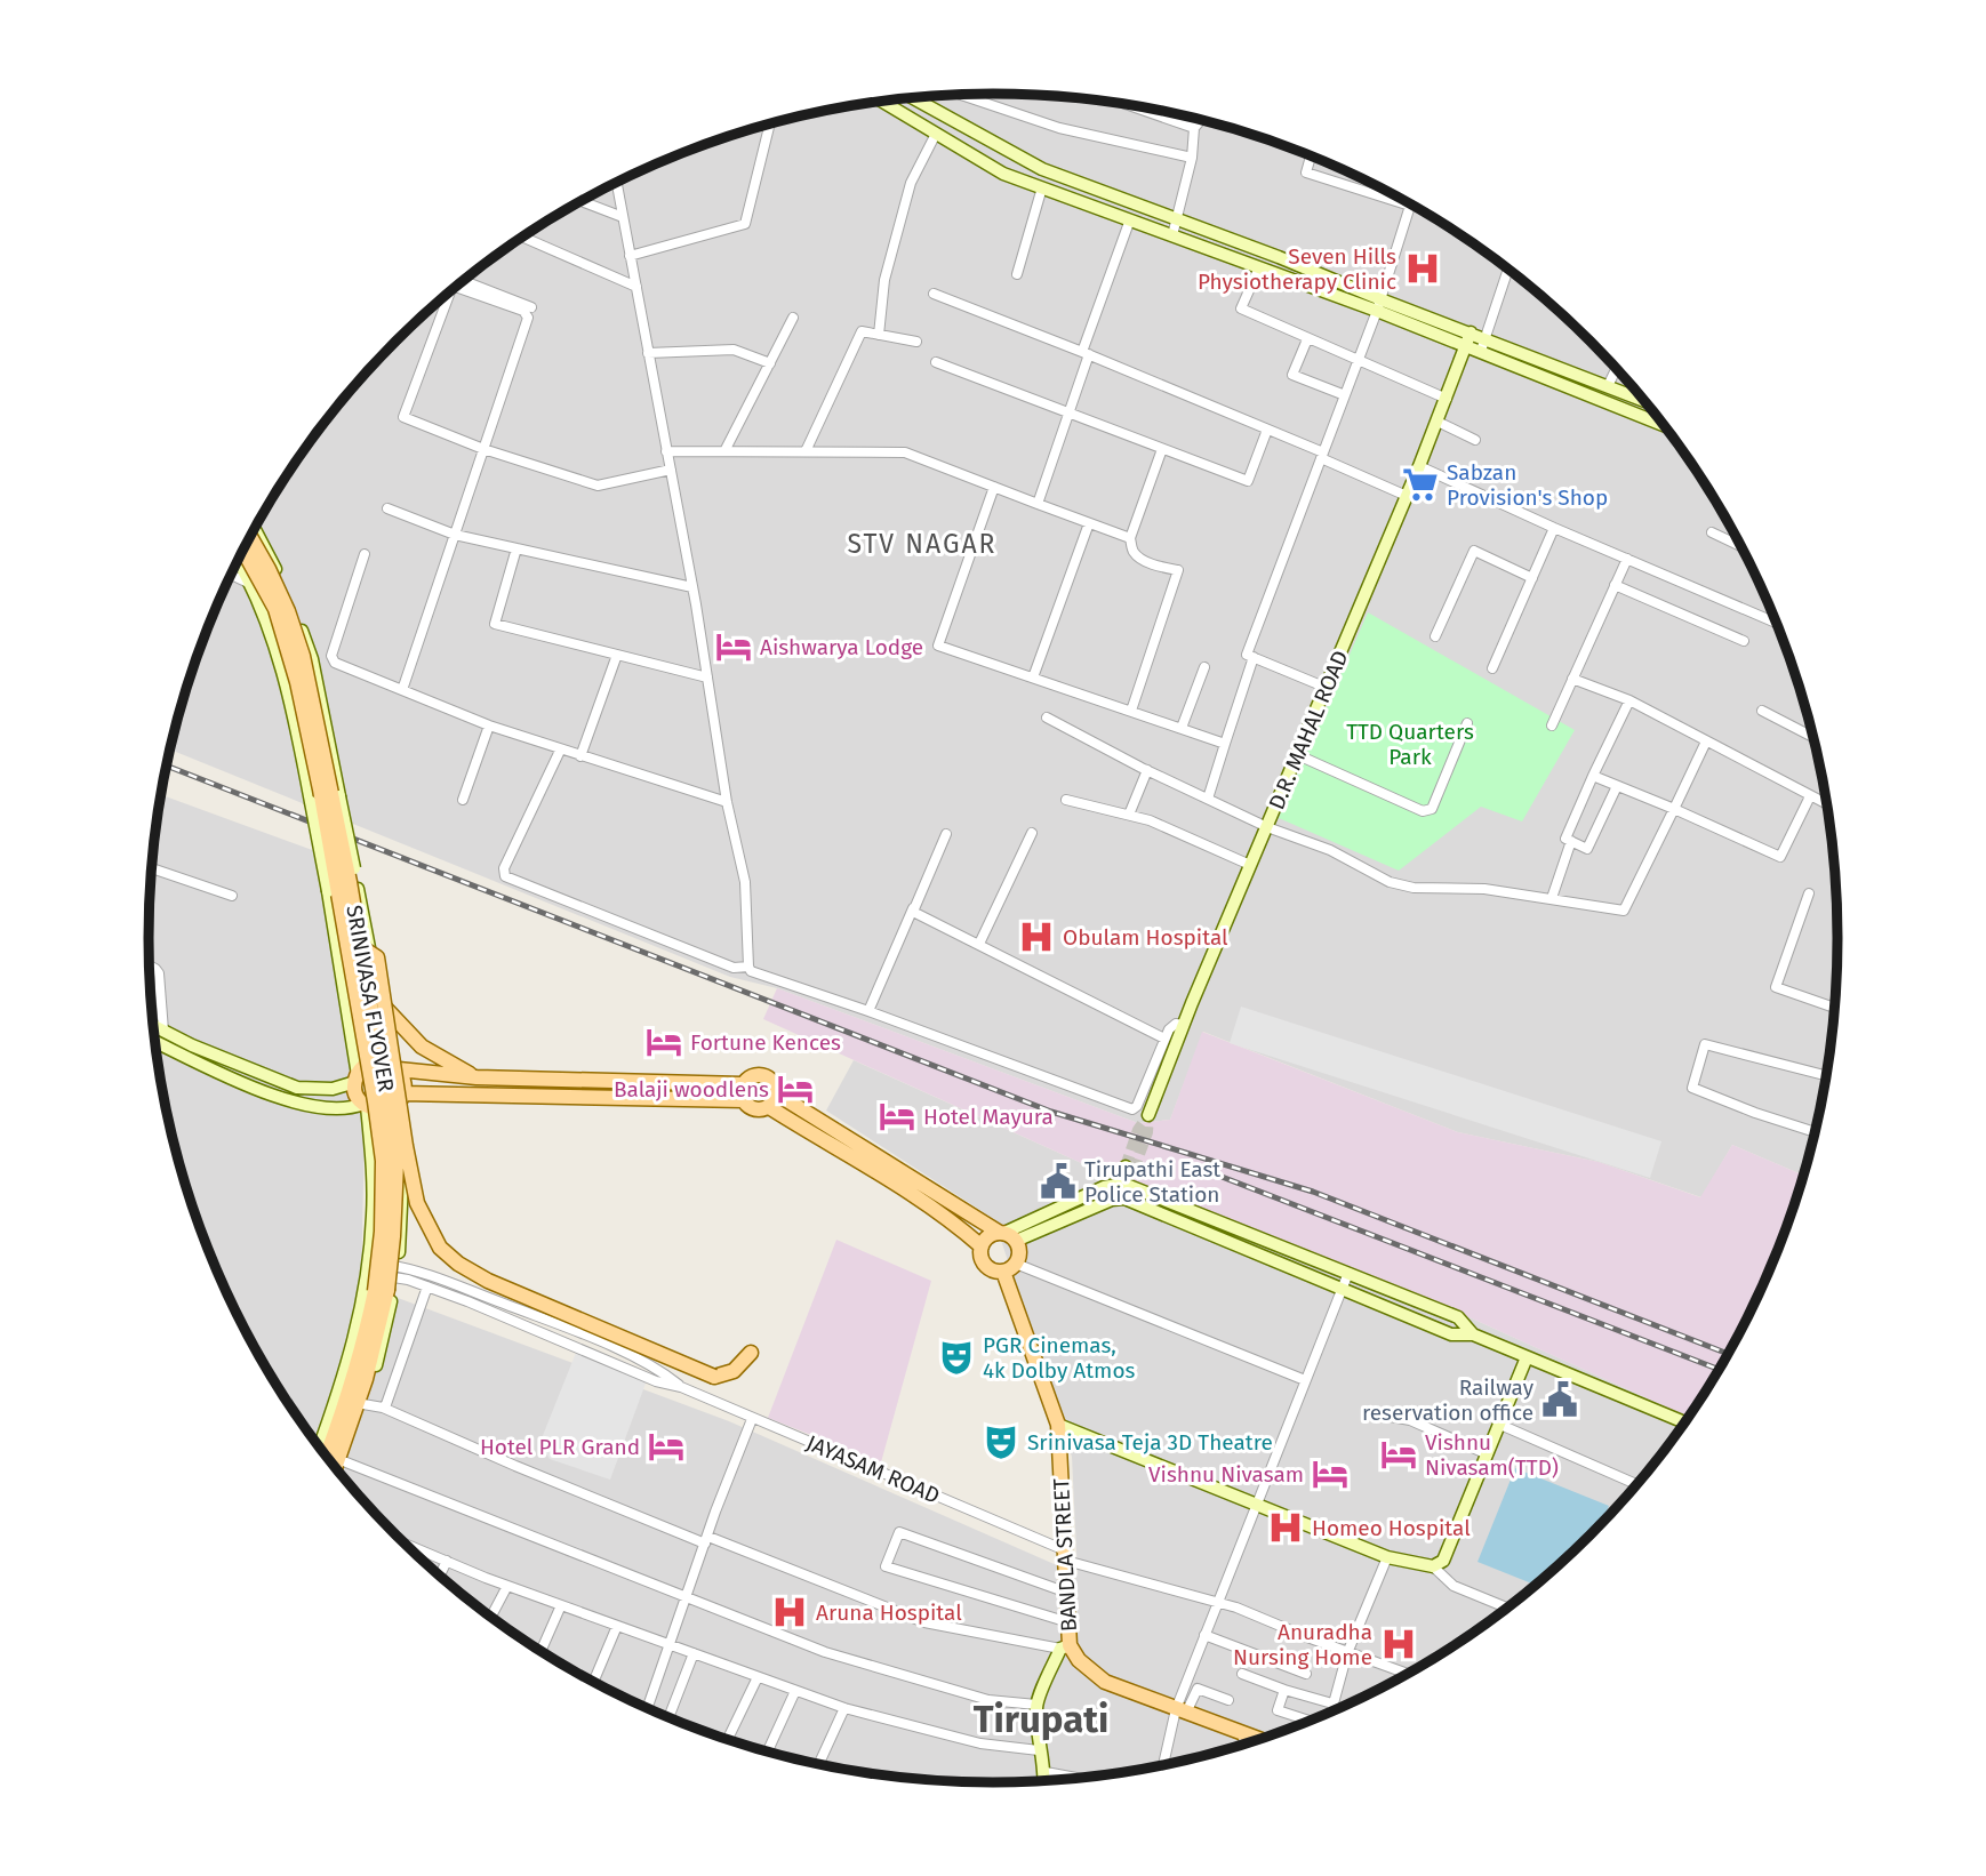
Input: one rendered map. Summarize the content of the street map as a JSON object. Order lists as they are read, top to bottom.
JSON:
{
  "streets": {
    "main road": ["SRINIVASA FLYOVER", "BANDLA STREET"],
    "street": ["D.R. MAHAL ROAD", "JAYASAM ROAD"]
  },
  "crossings": [
    ["JAYASAM ROAD", "BANDLA STREET"]
  ],
  "districts": ["STV NAGAR", "Tirupati"],
  "parks": ["TTD Quarters Park"],
  "places": {
    "hospital": [
      "Seven Hills Physiotherapy Clinic",
      "Obulam Hospital",
      "Homeo Hospital",
      "Aruna Hospital",
      "Anuradha Nursing Home"
    ],
    "supermarket": ["Sabzan Provision's Shop"],
    "hotel": [
      "Aishwarya Lodge",
      "Fortune Kences",
      "Balaji woodlens",
      "Hotel Mayura",
      "Hotel PLR Grand",
      "Vishnu Nivasam(TTD)",
      "Vishnu Nivasam"
    ],
    "public building": ["Tirupathi East Police Station", "Railway reservation office"],
    "theatre": ["PGR Cinemas, 4k Dolby Atmos", "Srinivasa Teja 3D Theatre"]
  }
}
